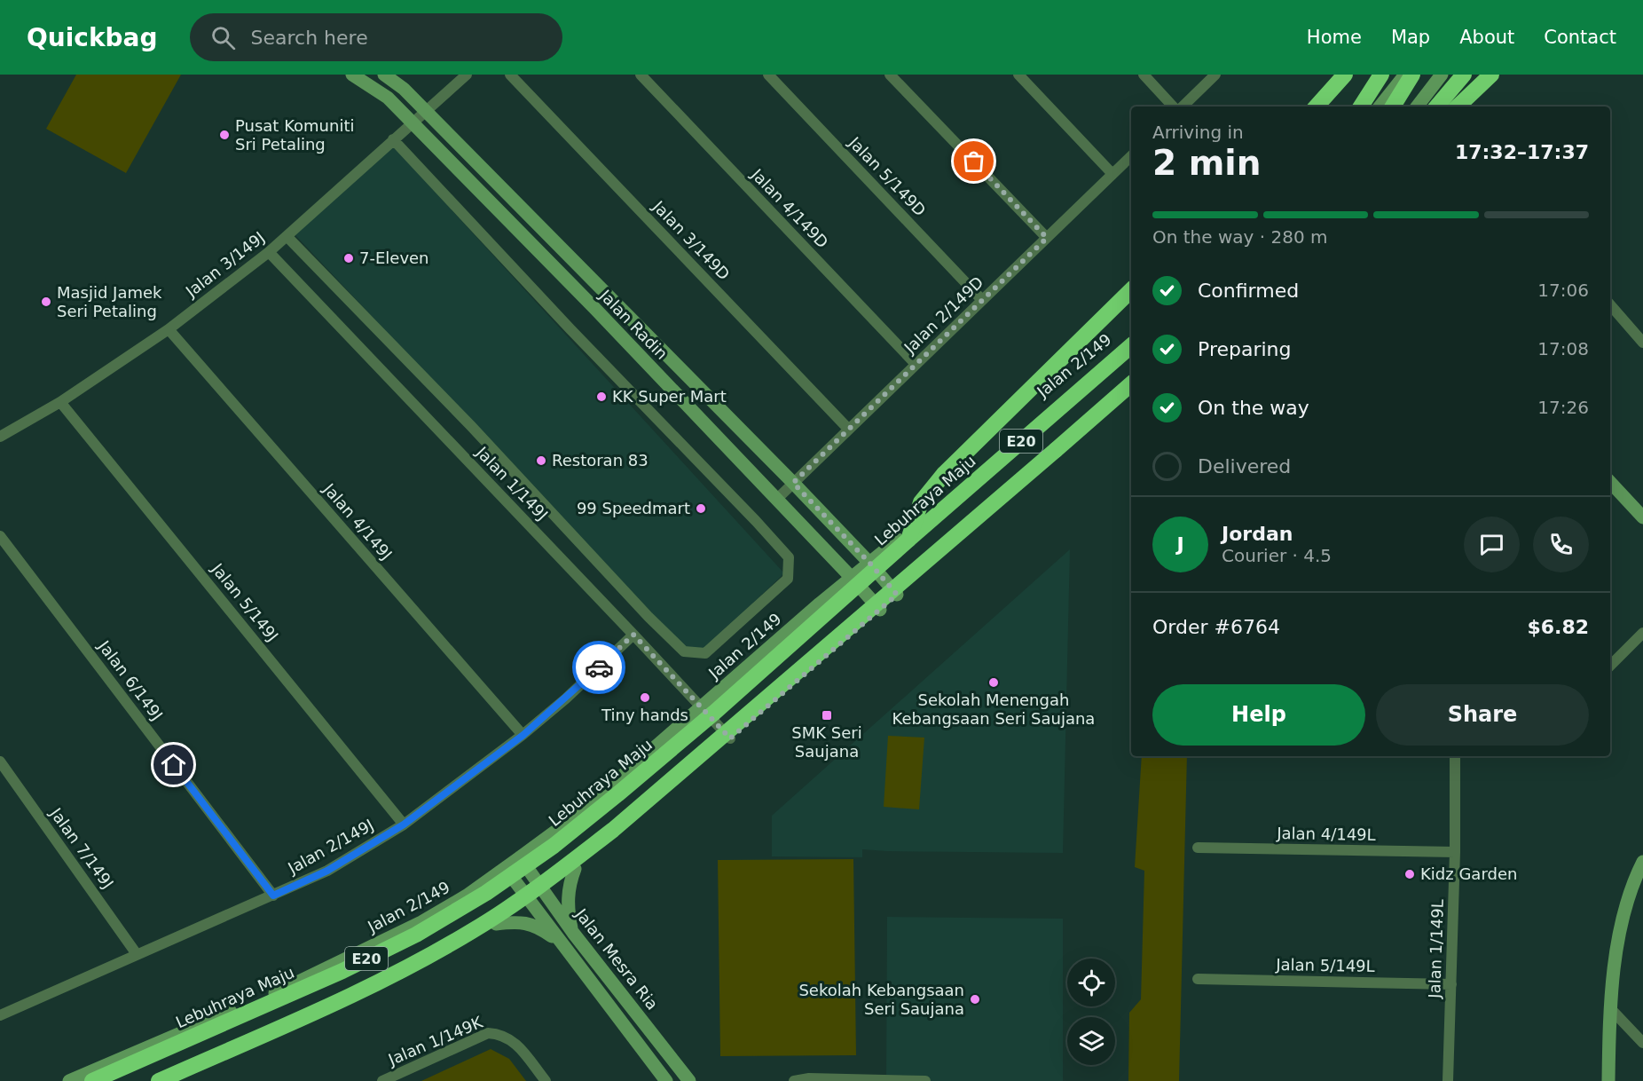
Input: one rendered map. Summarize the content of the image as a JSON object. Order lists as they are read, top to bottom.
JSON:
{
  "streets": {
    "highway": ["E20", "Lebuhraya Maju"],
    "main road": ["Jalan Radin", "Jalan 2/149", "Jalan Mesra Ria"],
    "street": [
      "Jalan 5/149D",
      "Jalan 4/149D",
      "Jalan 3/149D",
      "Jalan 3/149J",
      "Jalan 2/149D",
      "Jalan 1/149J",
      "Jalan 4/149J",
      "Jalan 5/149J",
      "Jalan 6/149J",
      "Jalan 4/149L",
      "Jalan 2/149J",
      "Jalan 7/149J",
      "Jalan 1/149L",
      "Jalan 5/149L",
      "Jalan 1/149K"
    ]
  },
  "crossings": [
    ["Jalan 5/149D", "Jalan 2/149D"],
    ["Jalan 4/149D", "Jalan 2/149D"],
    ["Jalan 3/149D", "Jalan 2/149D"],
    ["Jalan 3/149J", "Jalan Radin"],
    ["Jalan 3/149J", "Jalan 1/149J"],
    ["Jalan 3/149J", "Jalan 4/149J"],
    ["Jalan 3/149J", "Jalan 5/149J"],
    ["Jalan 2/149D", "Jalan Radin"],
    ["Jalan Radin", "Jalan 2/149"],
    ["Jalan 2/149", "Jalan 1/149J"],
    ["Jalan 2/149", "Jalan Mesra Ria"],
    ["Jalan 1/149J", "Jalan 2/149J"],
    ["Jalan 4/149J", "Jalan 2/149J"],
    ["Jalan 5/149J", "Jalan 2/149J"],
    ["Jalan 6/149J", "Jalan 2/149J"],
    ["Jalan 4/149L", "Jalan 1/149L"],
    ["Jalan 2/149J", "Jalan 7/149J"],
    ["Jalan 1/149L", "Jalan 5/149L"]
  ],
  "places": {
    "other": [
      "Pusat Komuniti Sri Petaling",
      "7-Eleven",
      "Masjid Jamek Seri Petaling",
      "KK Super Mart",
      "Restoran 83",
      "99 Speedmart",
      "Sekolah Menengah Kebangsaan Seri Saujana",
      "Tiny hands",
      "Kidz Garden",
      "Sekolah Kebangsaan Seri Saujana"
    ],
    "transit": ["SMK Seri Saujana"]
  },
  "page": {
    "header": "Quickbag",
    "search": "Search here",
    "nav": [
      "Home",
      "Map",
      "About",
      "Contact"
    ],
    "heading": ["2 min", "Arriving in", "17:32–17:37"],
    "panel": [
      "Jordan",
      "Courier · 4.5",
      "Order #6764",
      "$6.82"
    ],
    "bar": "On the way · 280 m",
    "list": [
      ["Confirmed", "17:06"],
      ["Preparing", "17:08"],
      ["On the way", "17:26"],
      "Delivered"
    ],
    "round": "J",
    "buttons": ["Help", "Share"]
  }
}
